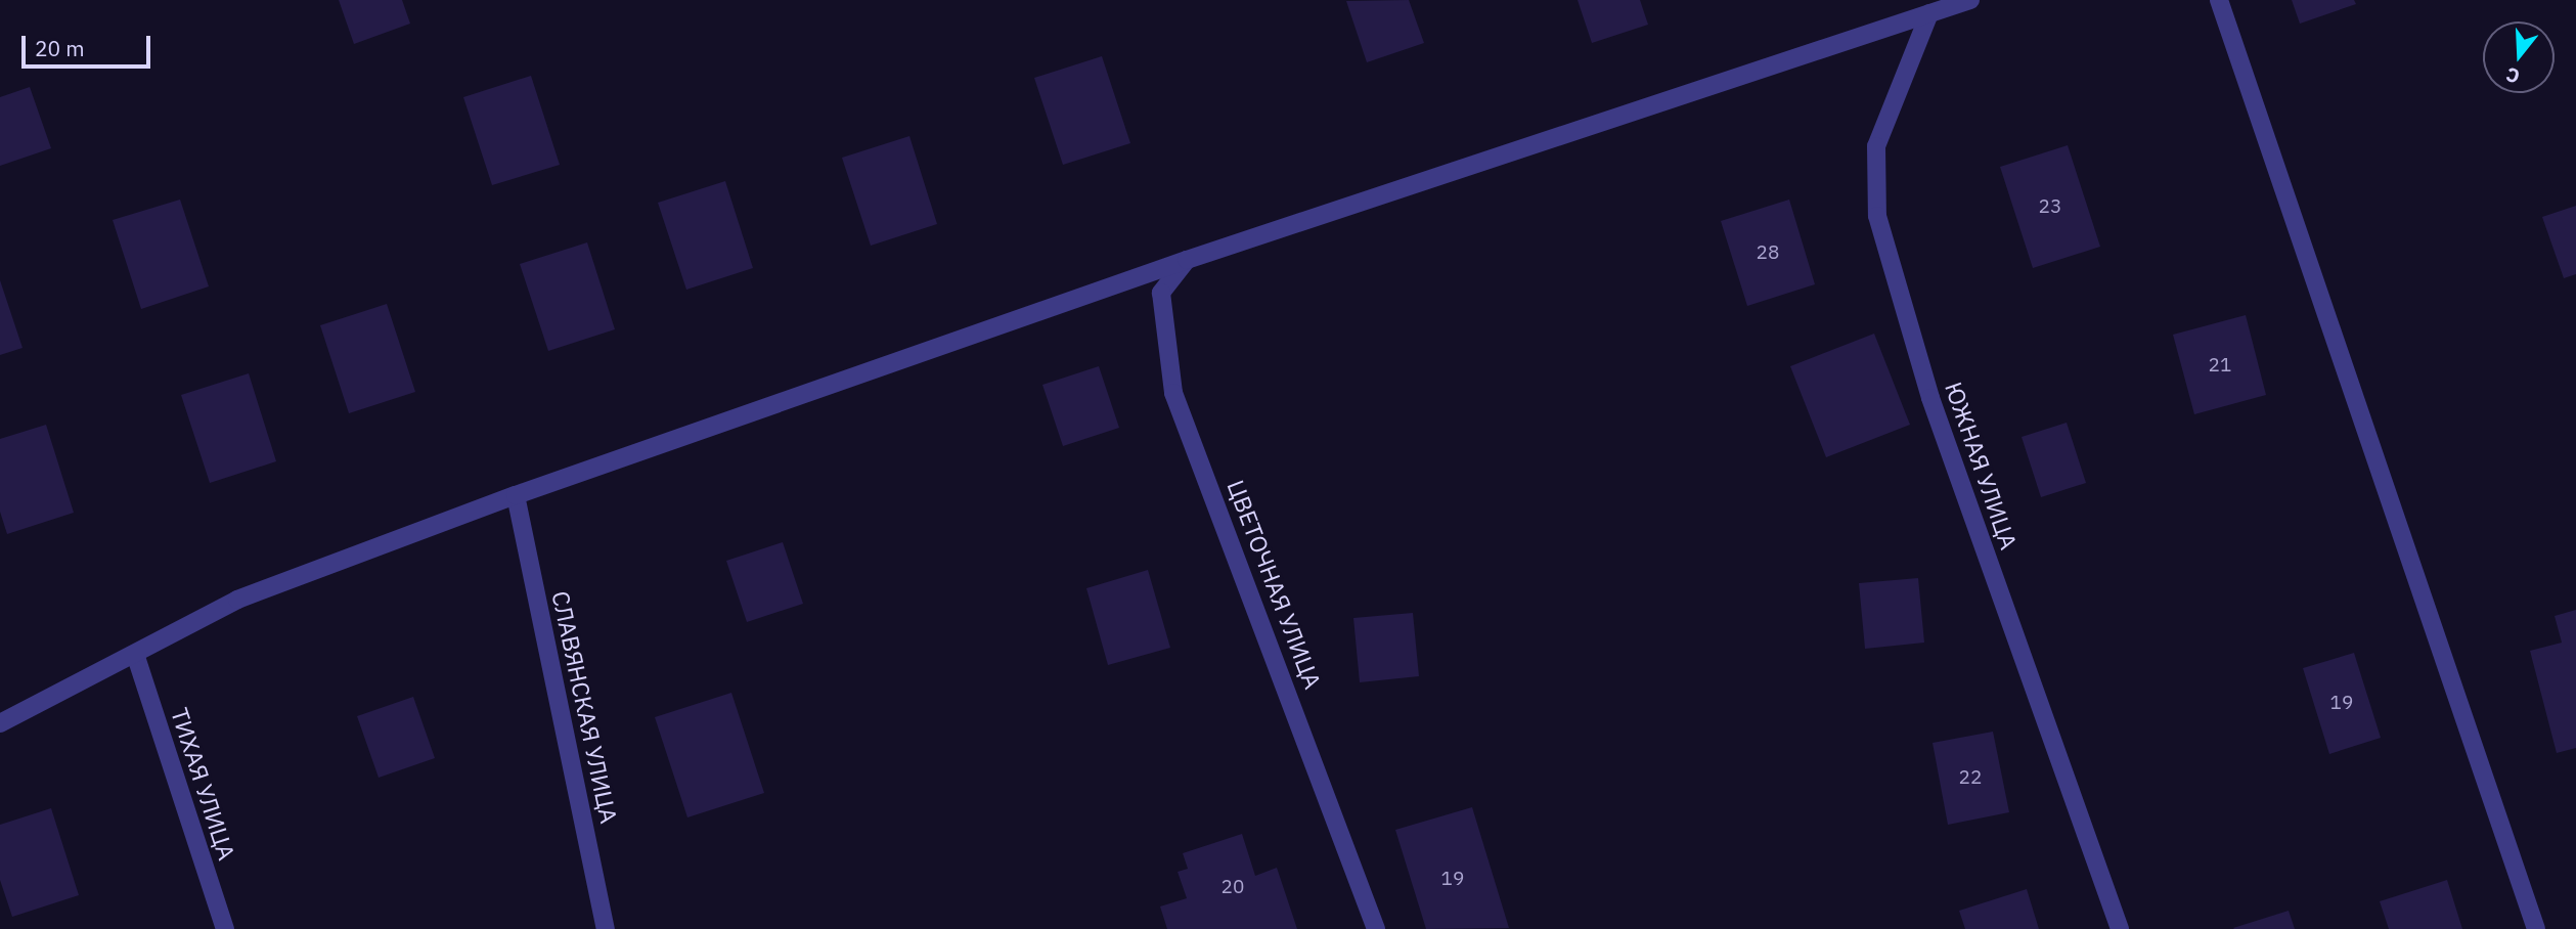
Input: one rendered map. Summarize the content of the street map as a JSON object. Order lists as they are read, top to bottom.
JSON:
{
  "streets": {
    "street": [
      "ЮЖНАЯ УЛИЦА",
      "ЦВЕТОЧНАЯ УЛИЦА",
      "СЛАВЯНСКАЯ УЛИЦА",
      "ТИХАЯ УЛИЦА"
    ]
  },
  "house_numbers": [
    "23",
    "28",
    "21",
    "19",
    "22",
    "19",
    "20"
  ],
  "scale_bar": "20 m",
  "north": "bottom"
}
